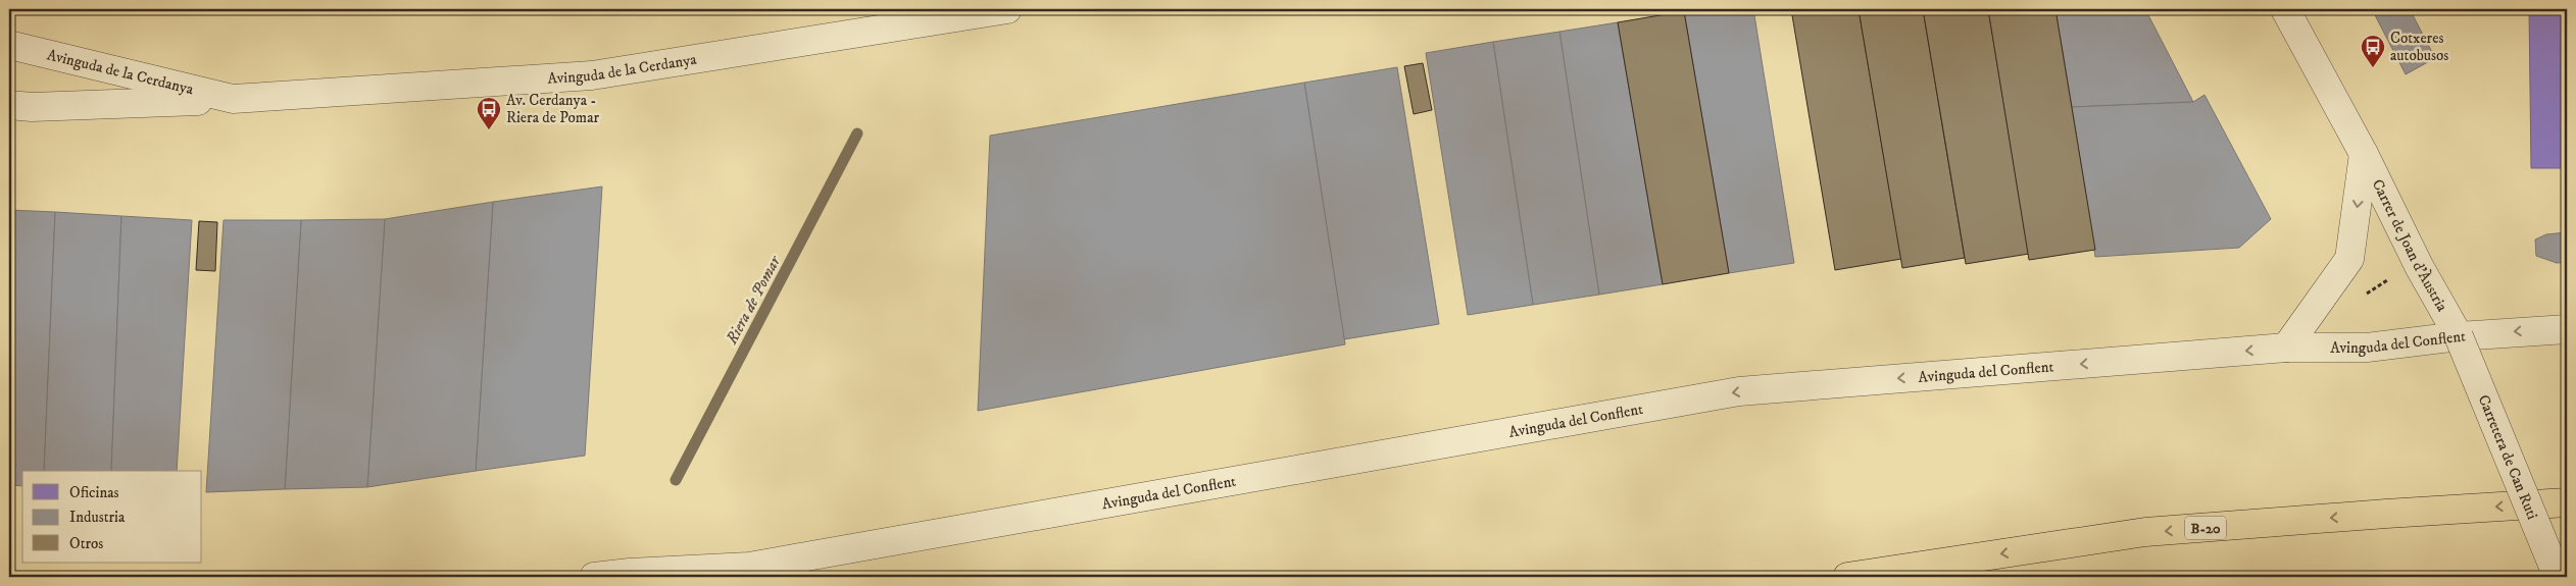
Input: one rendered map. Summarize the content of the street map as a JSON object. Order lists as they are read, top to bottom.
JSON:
{
  "streets": {
    "highway": ["B-20"],
    "street": [
      "Avinguda de la Cerdanya",
      "Carrer de Joan d'Àustria",
      "Avinguda del Conflent",
      "Carretera de Can Ruti"
    ]
  },
  "crossings": [
    ["Carrer de Joan d'Àustria", "Avinguda del Conflent"],
    ["Carrer de Joan d'Àustria", "Carretera de Can Ruti"],
    ["Avinguda del Conflent", "Carretera de Can Ruti"]
  ],
  "one_way": ["Carrer de Joan d'Àustria", "Avinguda del Conflent"],
  "water": ["Riera de Pomar"],
  "places": {
    "bus stop": ["Cotxeres autobusos", "Av. Cerdanya - Riera de Pomar"]
  },
  "legend": ["Oficinas", "Industria", "Otros"]
}
